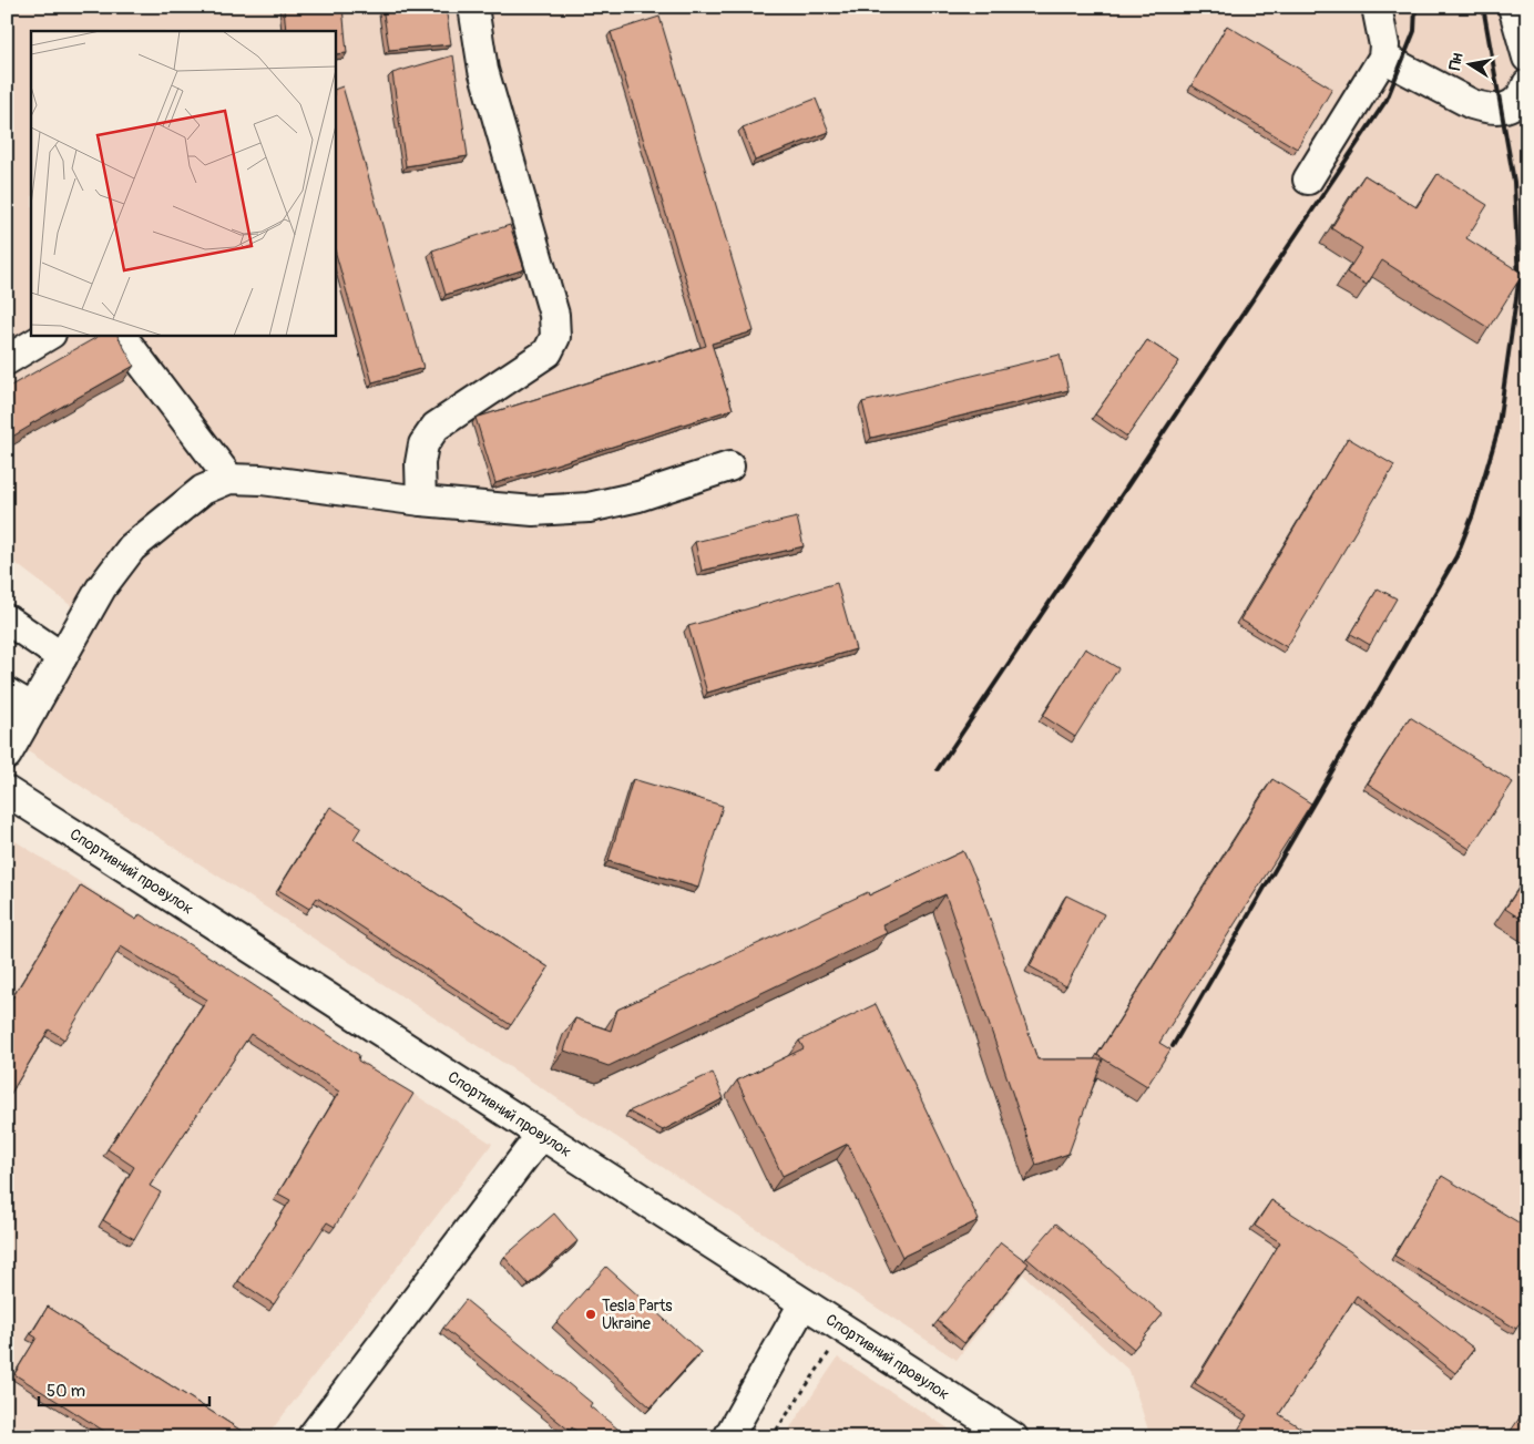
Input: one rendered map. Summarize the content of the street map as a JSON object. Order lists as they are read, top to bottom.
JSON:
{
  "streets": {
    "street": ["Спортивний провулок"]
  },
  "places": ["Tesla Parts Ukraine"],
  "scale_bar": "50 m",
  "north": "left"
}
